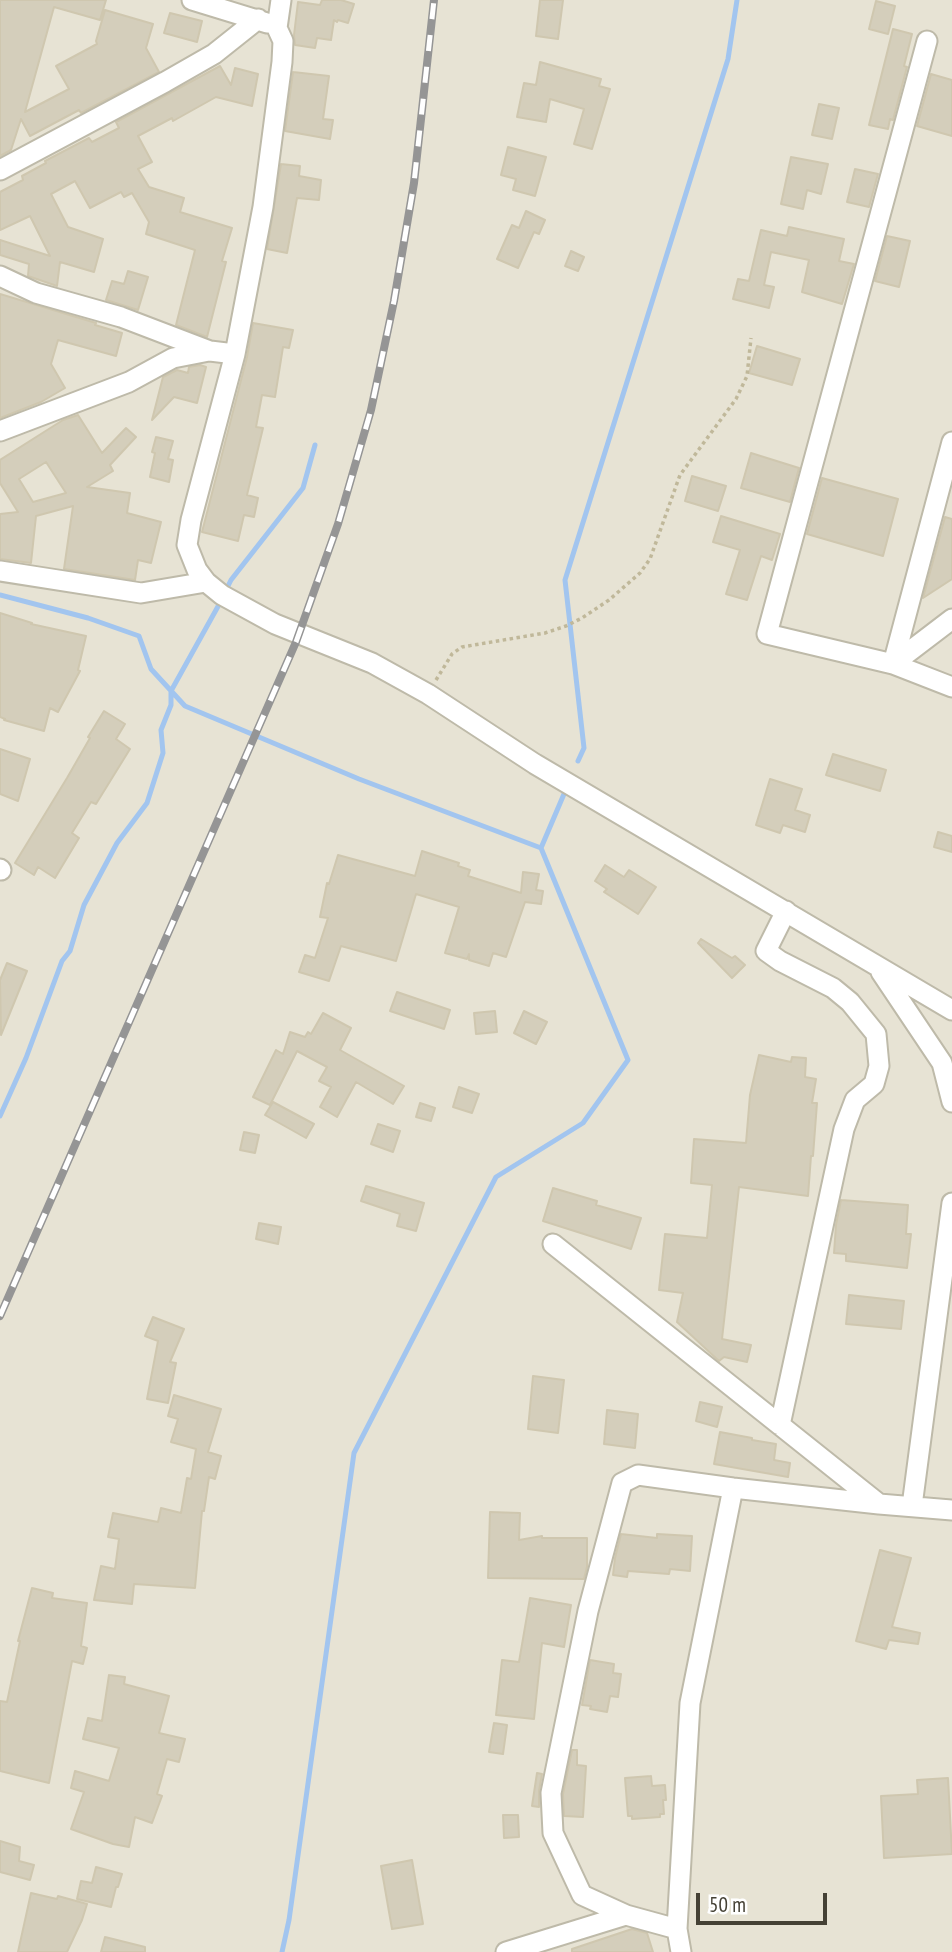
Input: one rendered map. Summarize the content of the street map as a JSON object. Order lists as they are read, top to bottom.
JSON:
{
  "scale_bar": "50 m"
}
